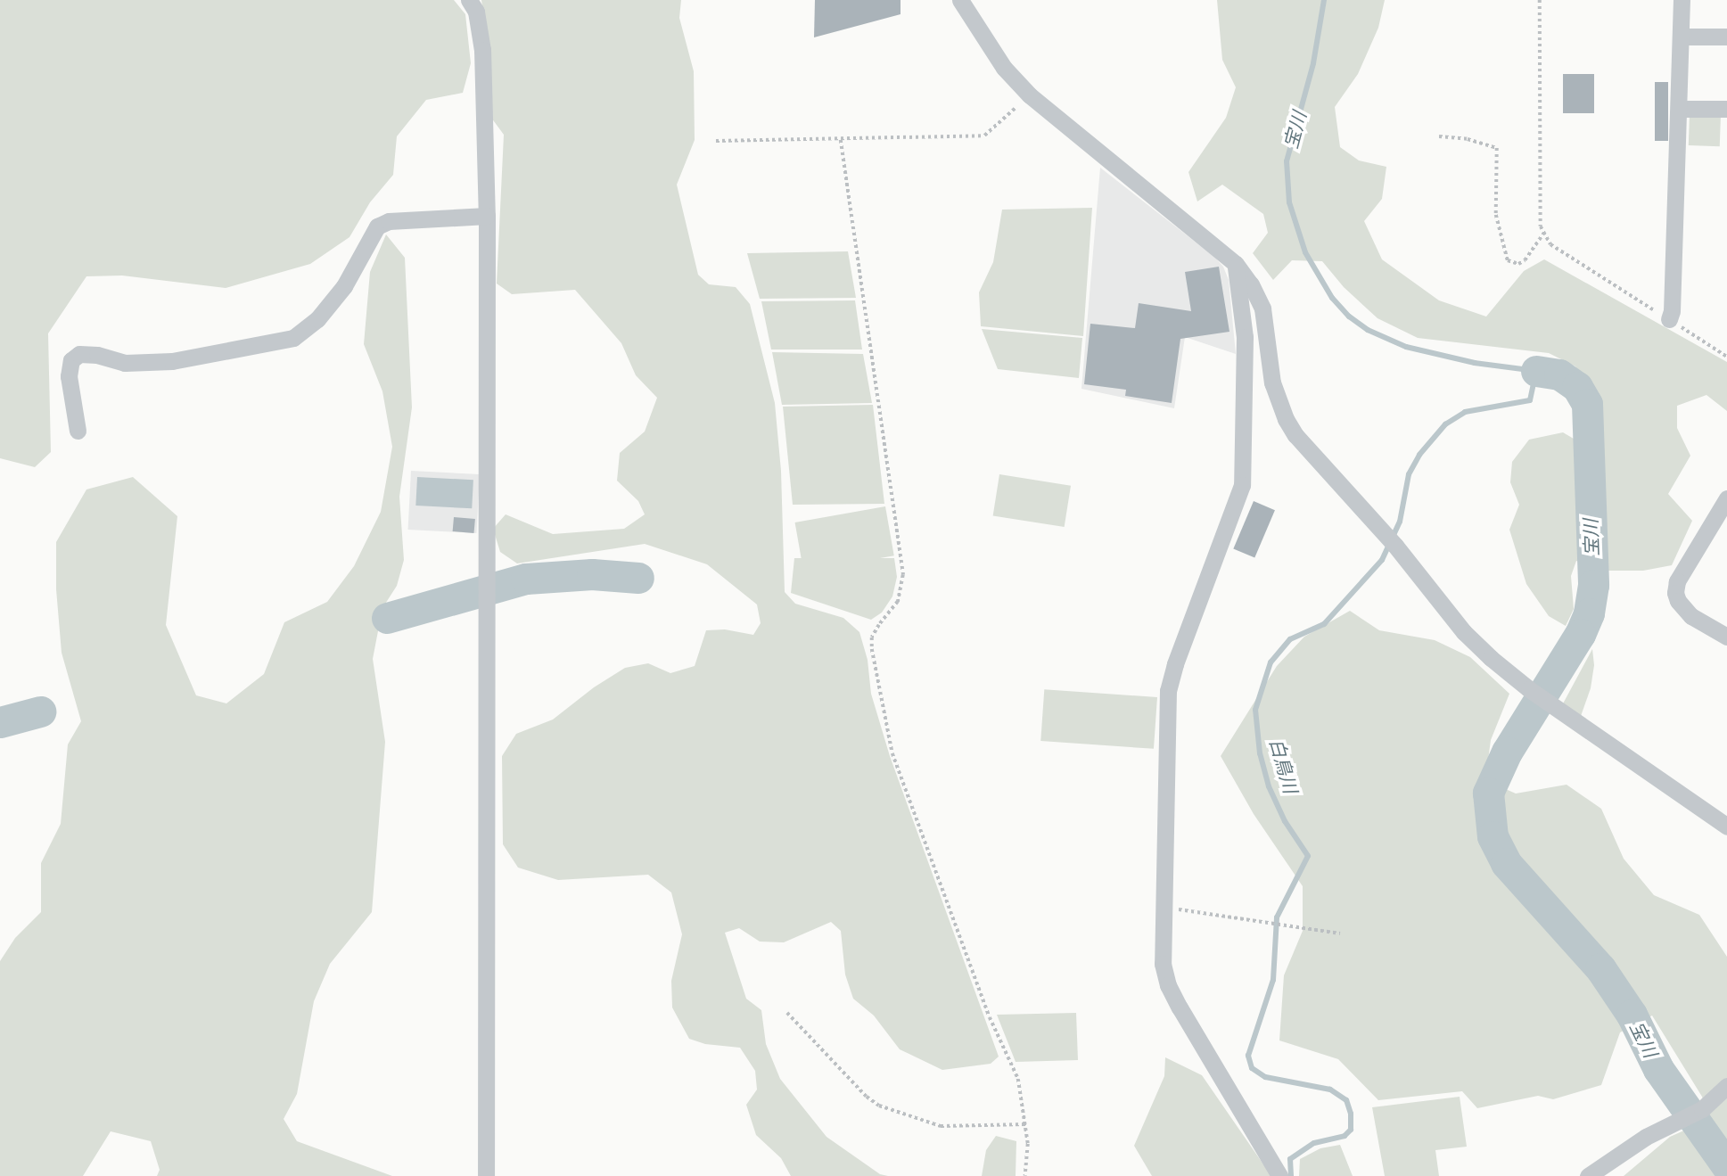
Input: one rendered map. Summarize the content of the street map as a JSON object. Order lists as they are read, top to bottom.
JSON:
{
  "water": ["宝川", "白鳥川"]
}
